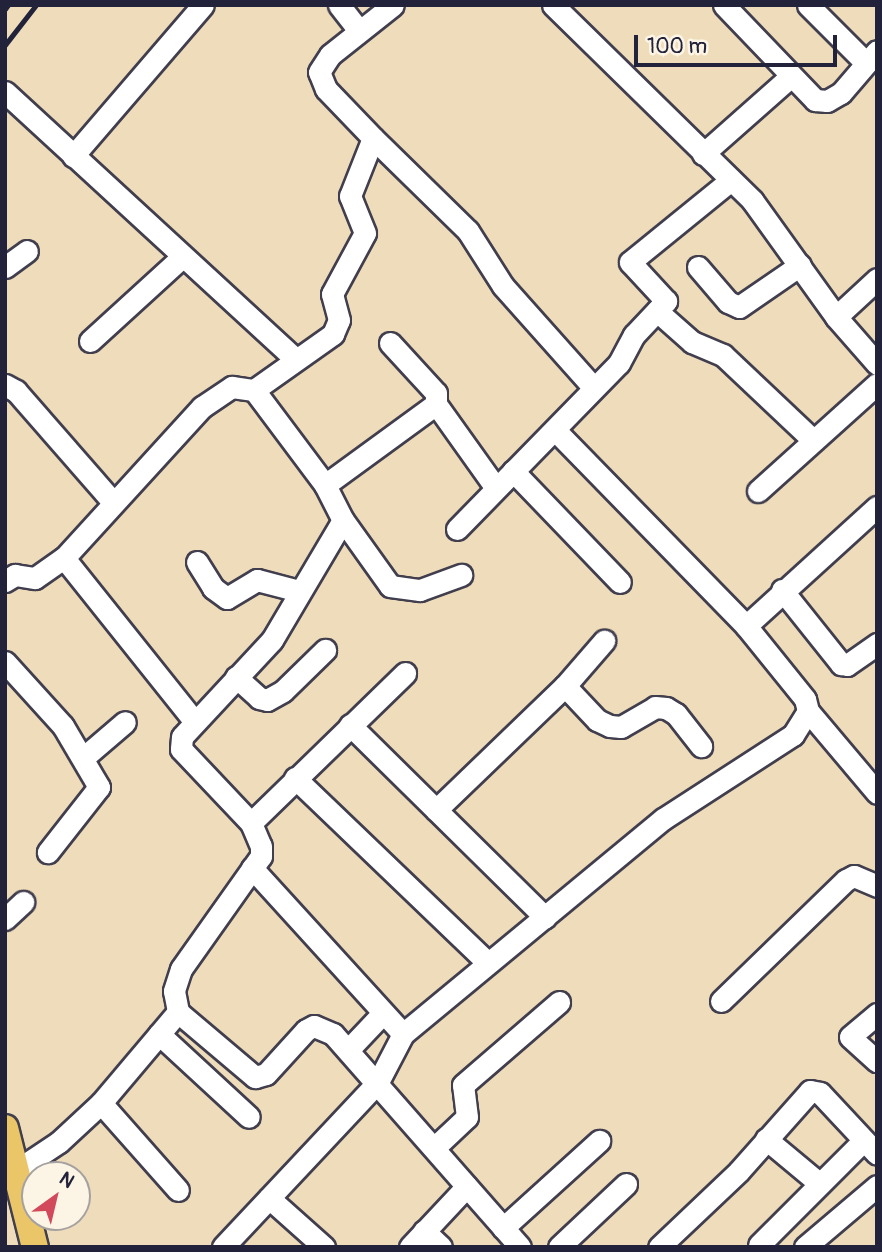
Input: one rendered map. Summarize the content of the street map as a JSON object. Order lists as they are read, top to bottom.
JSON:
{
  "scale_bar": "100 m",
  "north": "top right"
}
